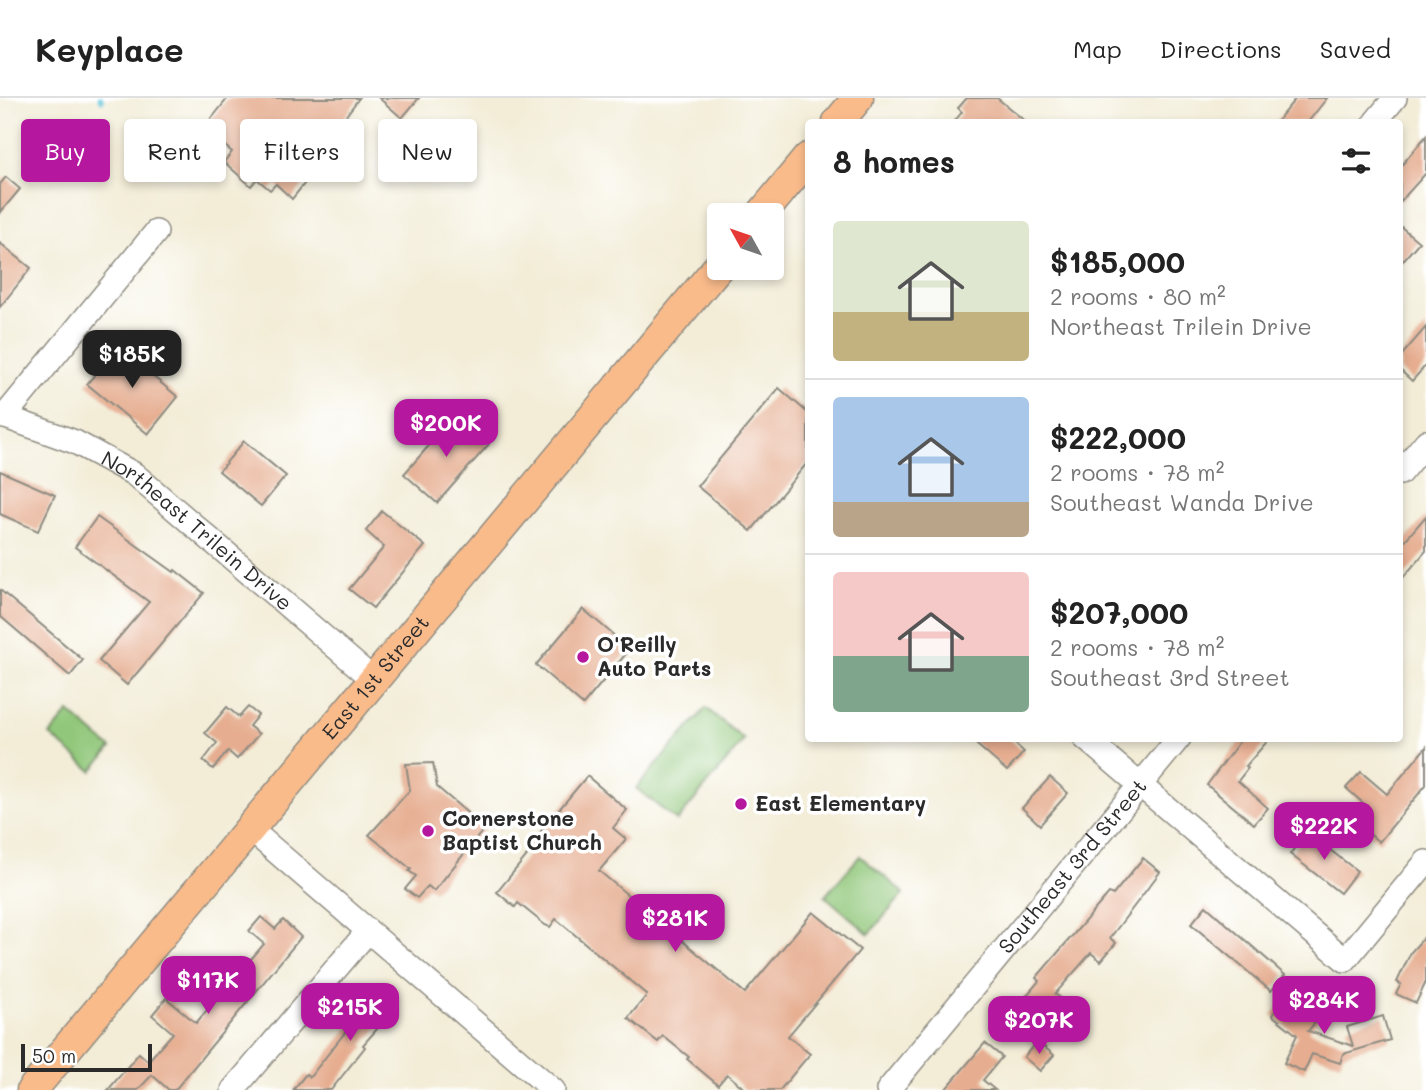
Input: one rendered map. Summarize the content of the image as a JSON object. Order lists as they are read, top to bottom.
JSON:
{
  "streets": {
    "main road": ["East 1st Street"],
    "street": ["Northeast Trilein Drive", "Southeast 3rd Street"]
  },
  "crossings": [
    ["Northeast Trilein Drive", "East 1st Street"]
  ],
  "places": ["O'Reilly Auto Parts", "East Elementary", "Cornerstone Baptist Church"],
  "scale_bar": "50 m",
  "north": "top left",
  "page": {
    "header": "Keyplace",
    "nav": ["Map", "Directions", "Saved"],
    "chip": [
      "Buy",
      "Rent",
      "Filters",
      "New"
    ],
    "heading": "8 homes",
    "list": [
      {
        "name": "$185,000",
        "note": "2 rooms · 80 m² · Northeast Trilein Drive"
      },
      {
        "name": "$222,000",
        "note": "2 rooms · 78 m² · Southeast Wanda Drive"
      },
      {
        "name": "$207,000",
        "note": "2 rooms · 78 m² · Southeast 3rd Street"
      }
    ],
    "price": [
      "$185K",
      "$200K",
      "$222K",
      "$281K",
      "$117K",
      "$284K",
      "$215K",
      "$207K"
    ],
    "scale": "50 m"
  }
}
